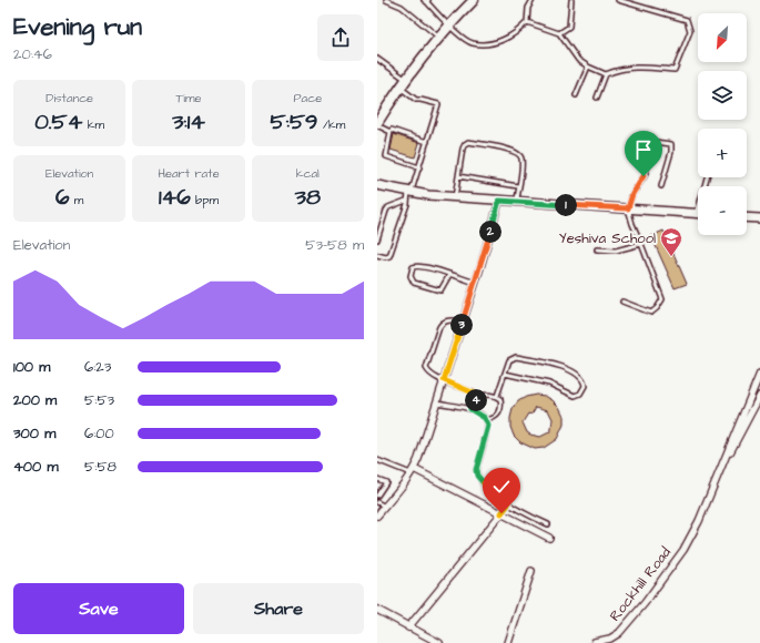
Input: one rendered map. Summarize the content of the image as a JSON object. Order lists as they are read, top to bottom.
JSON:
{
  "streets": {
    "street": ["Rockhill Road"]
  },
  "places": {
    "school or university": ["Yeshiva School"]
  },
  "north": "bottom left",
  "page": {
    "heading": ["Evening run", "20:46"],
    "map_buttons": ["+", "−"],
    "stats": [
      ["Distance", "0.54 km"],
      ["Time", "3:14"],
      ["Pace", "5:59 /km"],
      ["Elevation", "6 m"],
      ["Heart rate", "146 bpm"],
      ["kcal", "38"]
    ],
    "pins": [
      "1",
      "2",
      "3",
      "4"
    ],
    "chart": ["Elevation", "53–58 m"],
    "list": [
      {
        "name": "100 m",
        "note": "6:23"
      },
      {
        "name": "200 m",
        "note": "5:53"
      },
      {
        "name": "300 m",
        "note": "6:00"
      },
      {
        "name": "400 m",
        "note": "5:58"
      }
    ],
    "buttons": ["Save", "Share"]
  }
}
